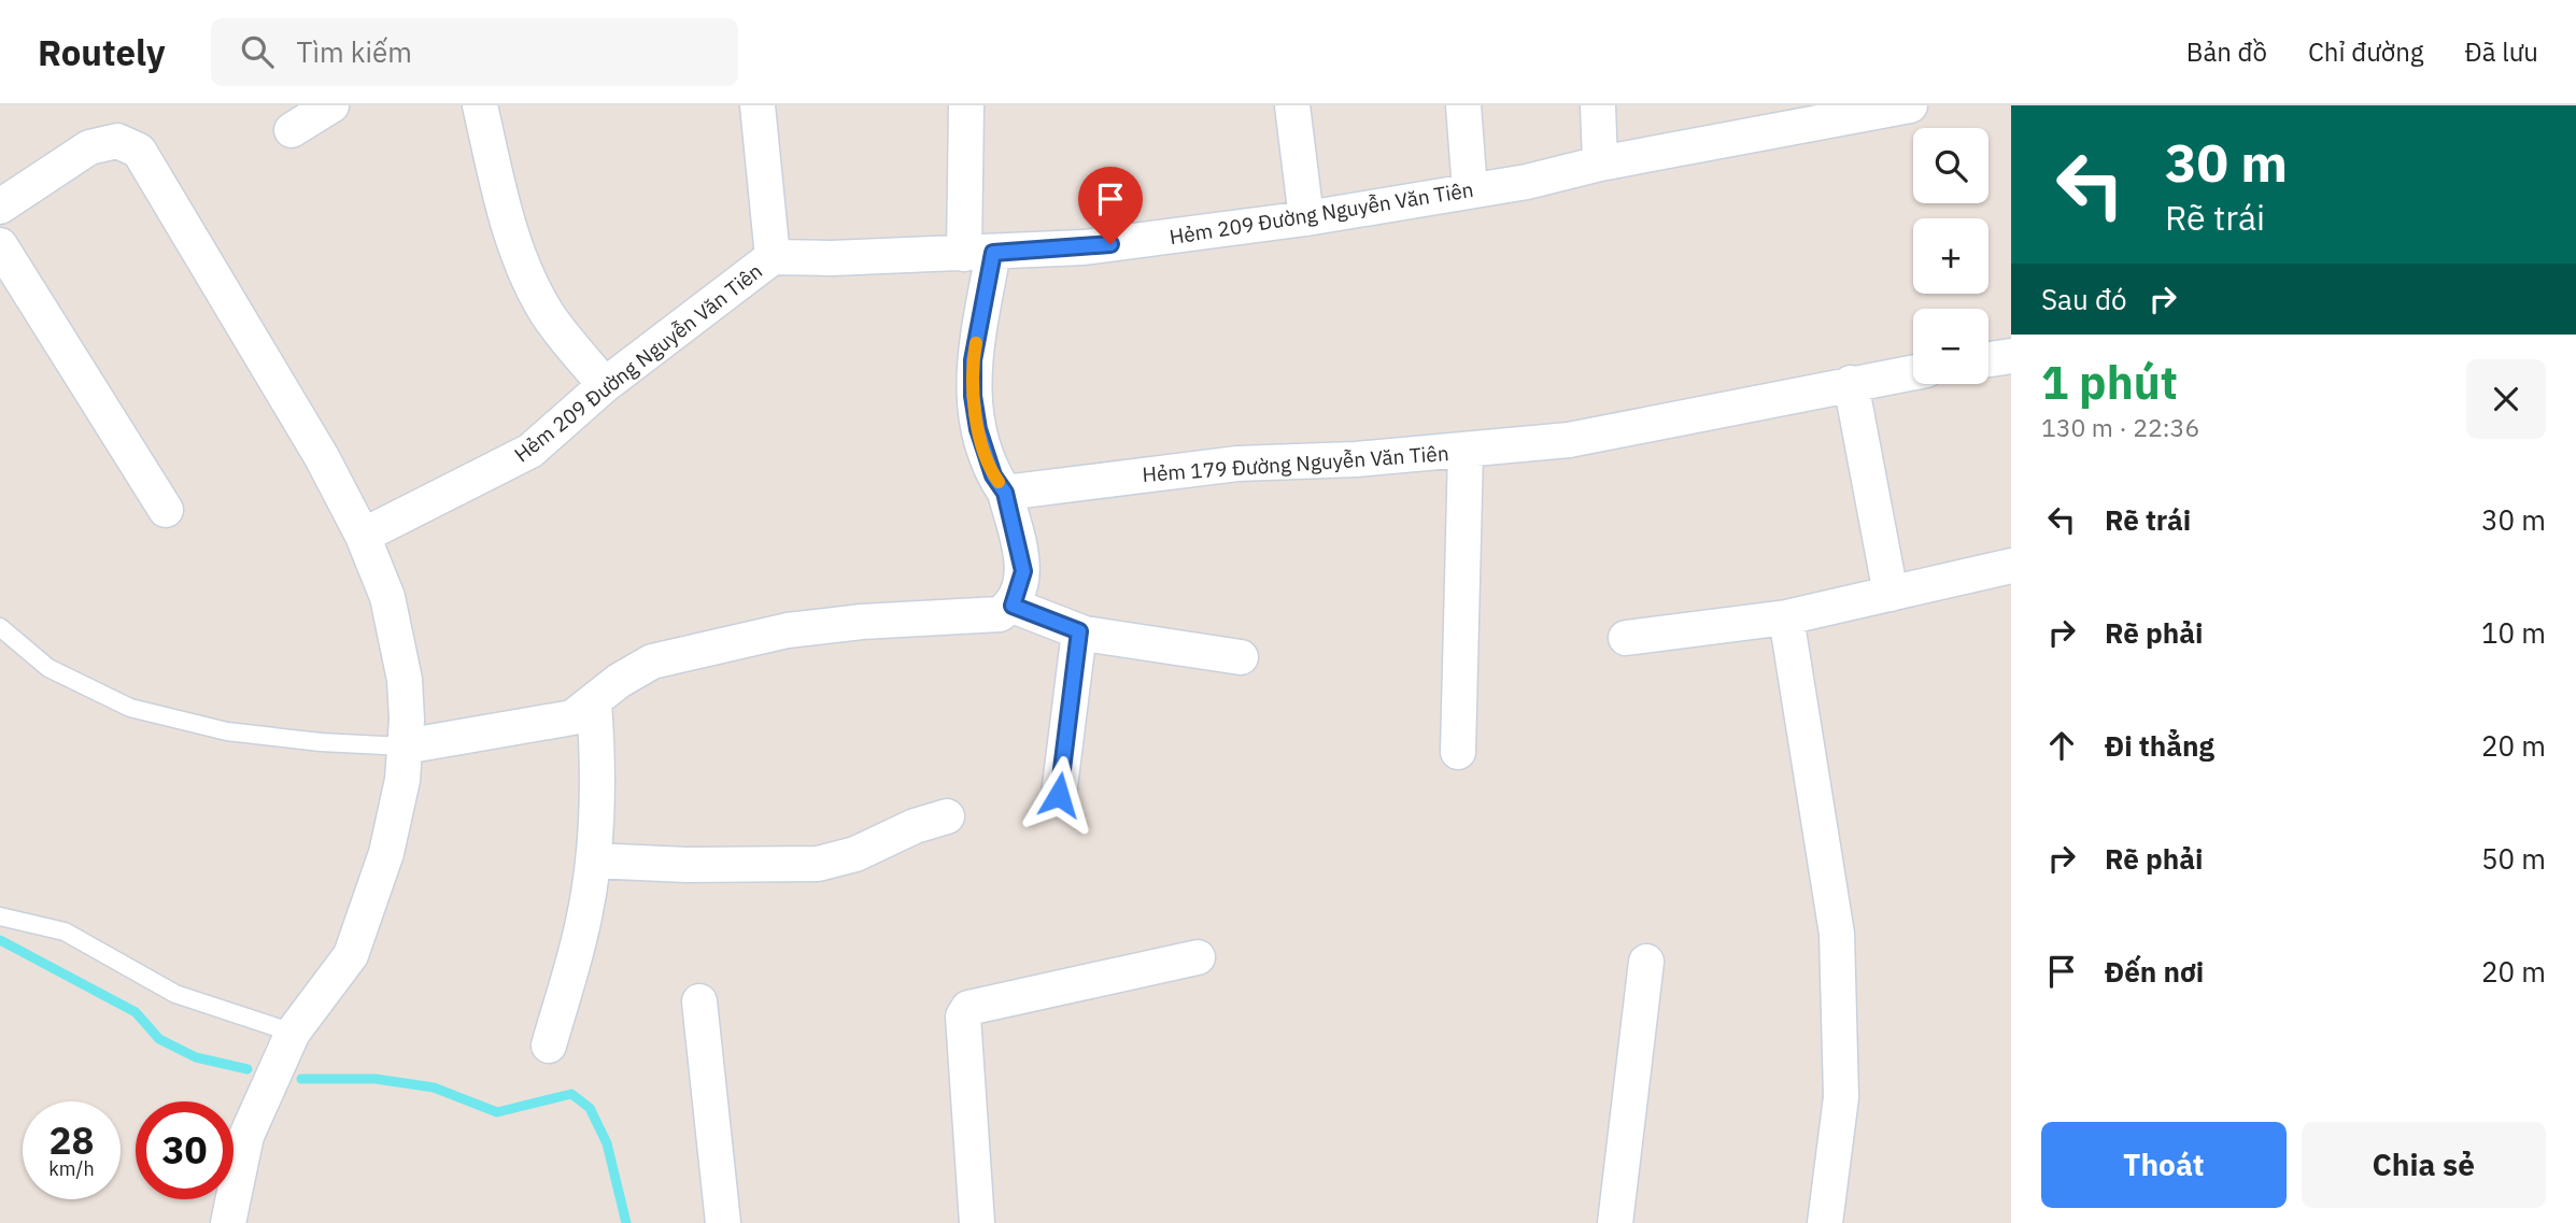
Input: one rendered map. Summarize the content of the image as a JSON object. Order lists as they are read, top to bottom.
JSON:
{
  "streets": {
    "street": ["Hẻm 209 Đường Nguyễn Văn Tiên", "Hẻm 179 Đường Nguyễn Văn Tiên"]
  },
  "page": {
    "header": "Routely",
    "search": "Tìm kiếm",
    "nav": ["Bản đồ", "Chỉ đường", "Đã lưu"],
    "turn": ["30 m", "Rẽ trái"],
    "map_buttons": ["+", "−"],
    "then": "Sau đó",
    "heading": ["1 phút", "130 m · 22:36"],
    "list": [
      {
        "name": "Rẽ trái",
        "value": "30 m"
      },
      {
        "name": "Rẽ phải",
        "value": "10 m"
      },
      {
        "name": "Đi thẳng",
        "value": "20 m"
      },
      {
        "name": "Rẽ phải",
        "value": "50 m"
      },
      {
        "name": "Đến nơi",
        "value": "20 m"
      }
    ],
    "speed": "28 km/h",
    "limit": "30",
    "buttons": ["Thoát", "Chia sẻ"]
  }
}
